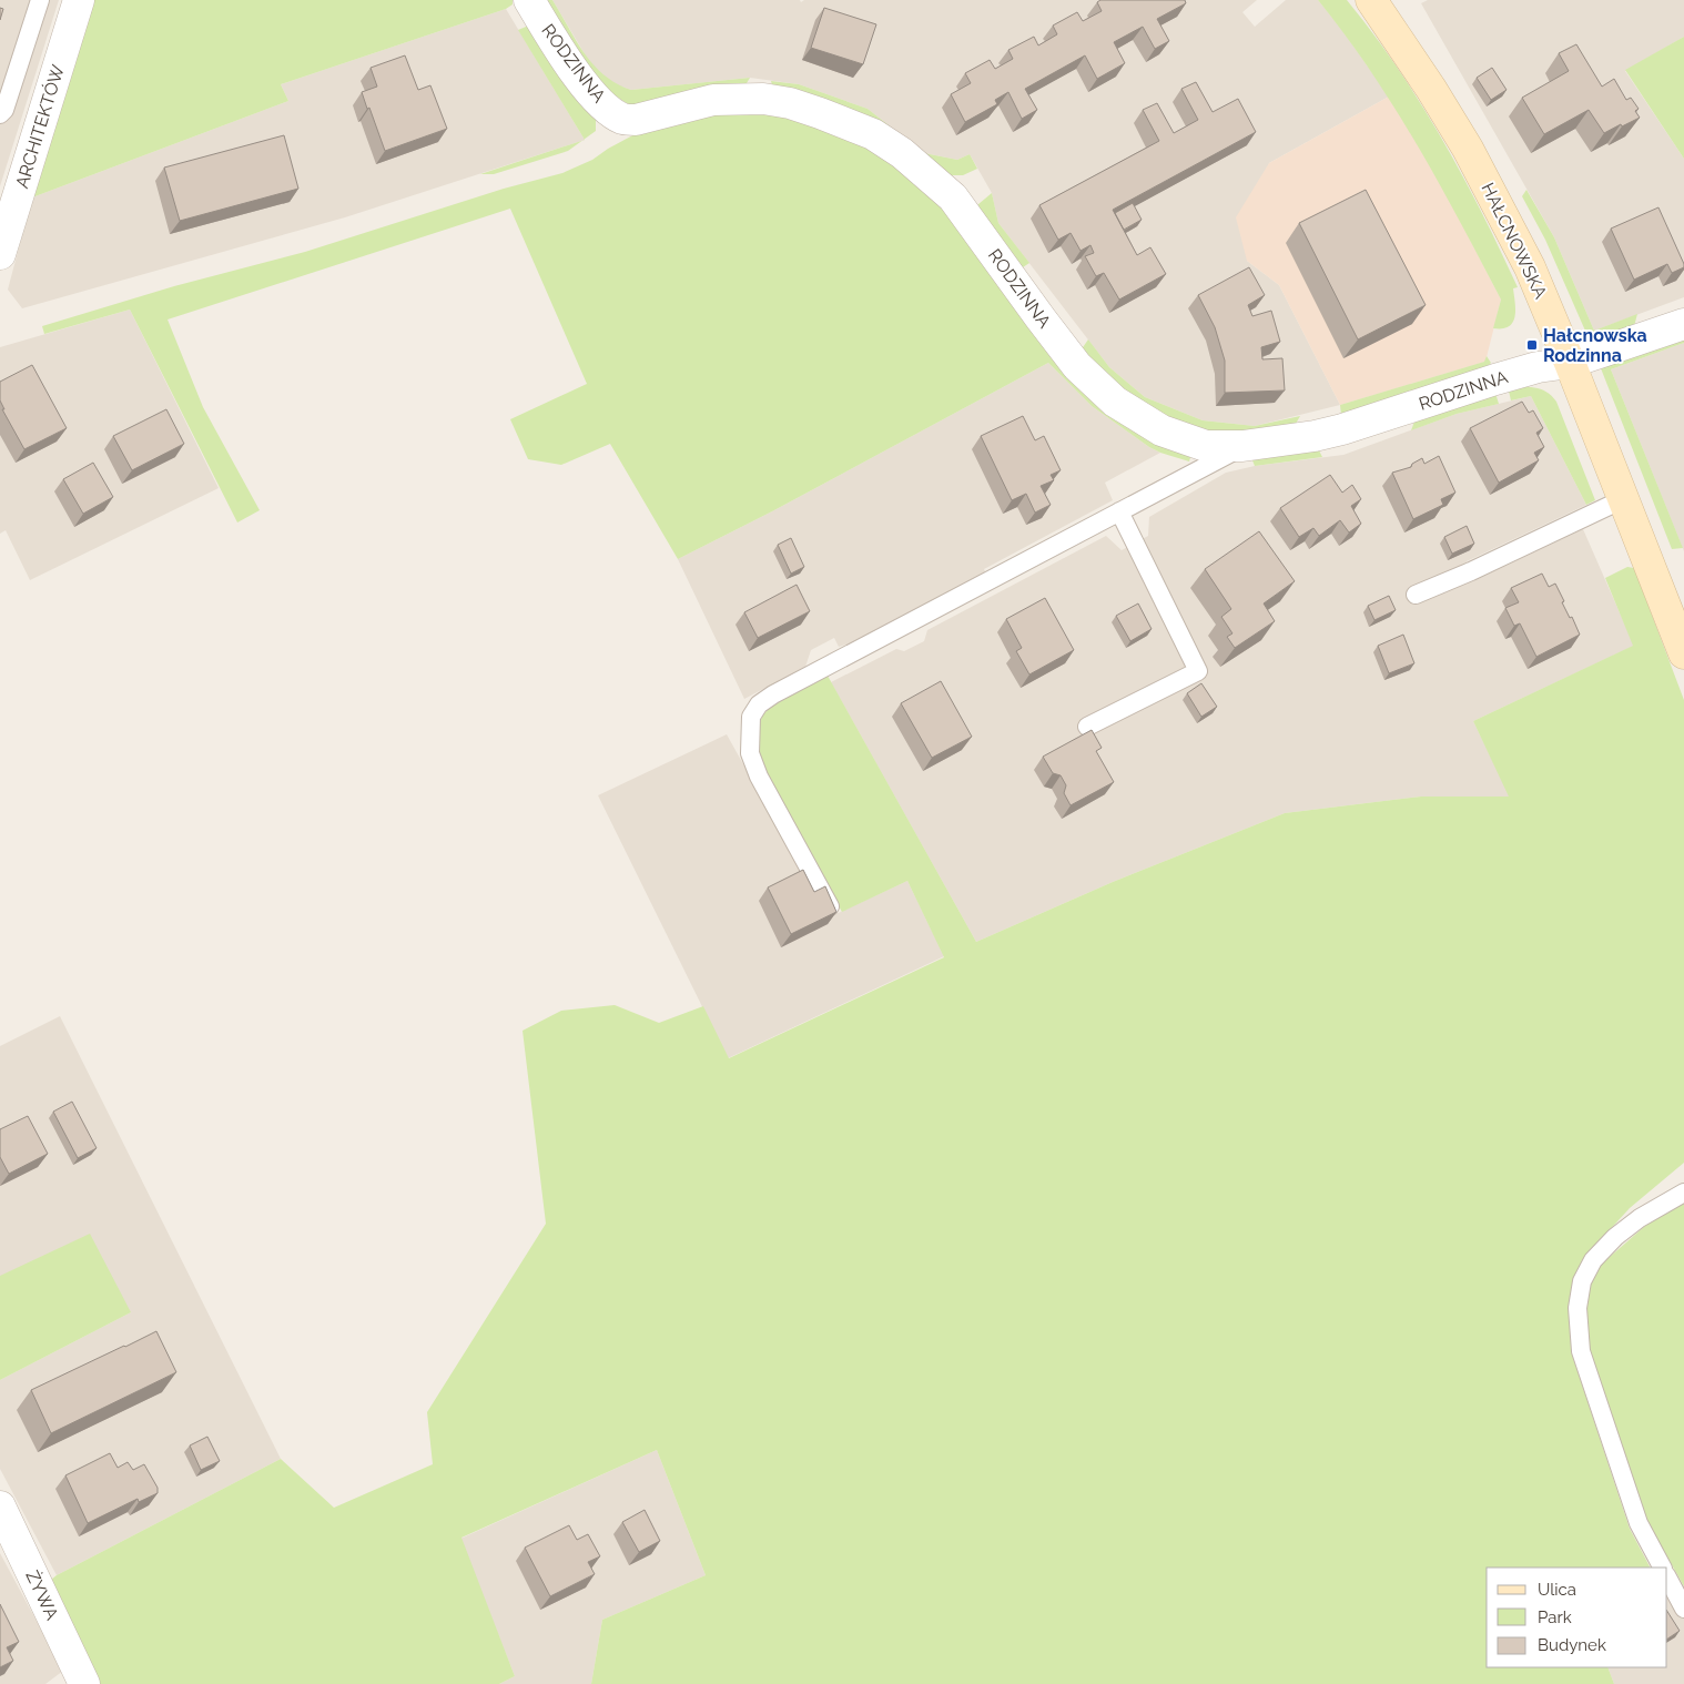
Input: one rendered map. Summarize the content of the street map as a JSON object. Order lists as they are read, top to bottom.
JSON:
{
  "streets": {
    "street": [
      "RODZINNA",
      "ARCHITEKTÓW",
      "HAŁCNOWSKA",
      "ŻYWA"
    ]
  },
  "crossings": [
    ["RODZINNA", "HAŁCNOWSKA"]
  ],
  "places": {
    "transit": ["Hałcnowska Rodzinna"]
  },
  "legend": ["Ulica", "Park", "Budynek"]
}
